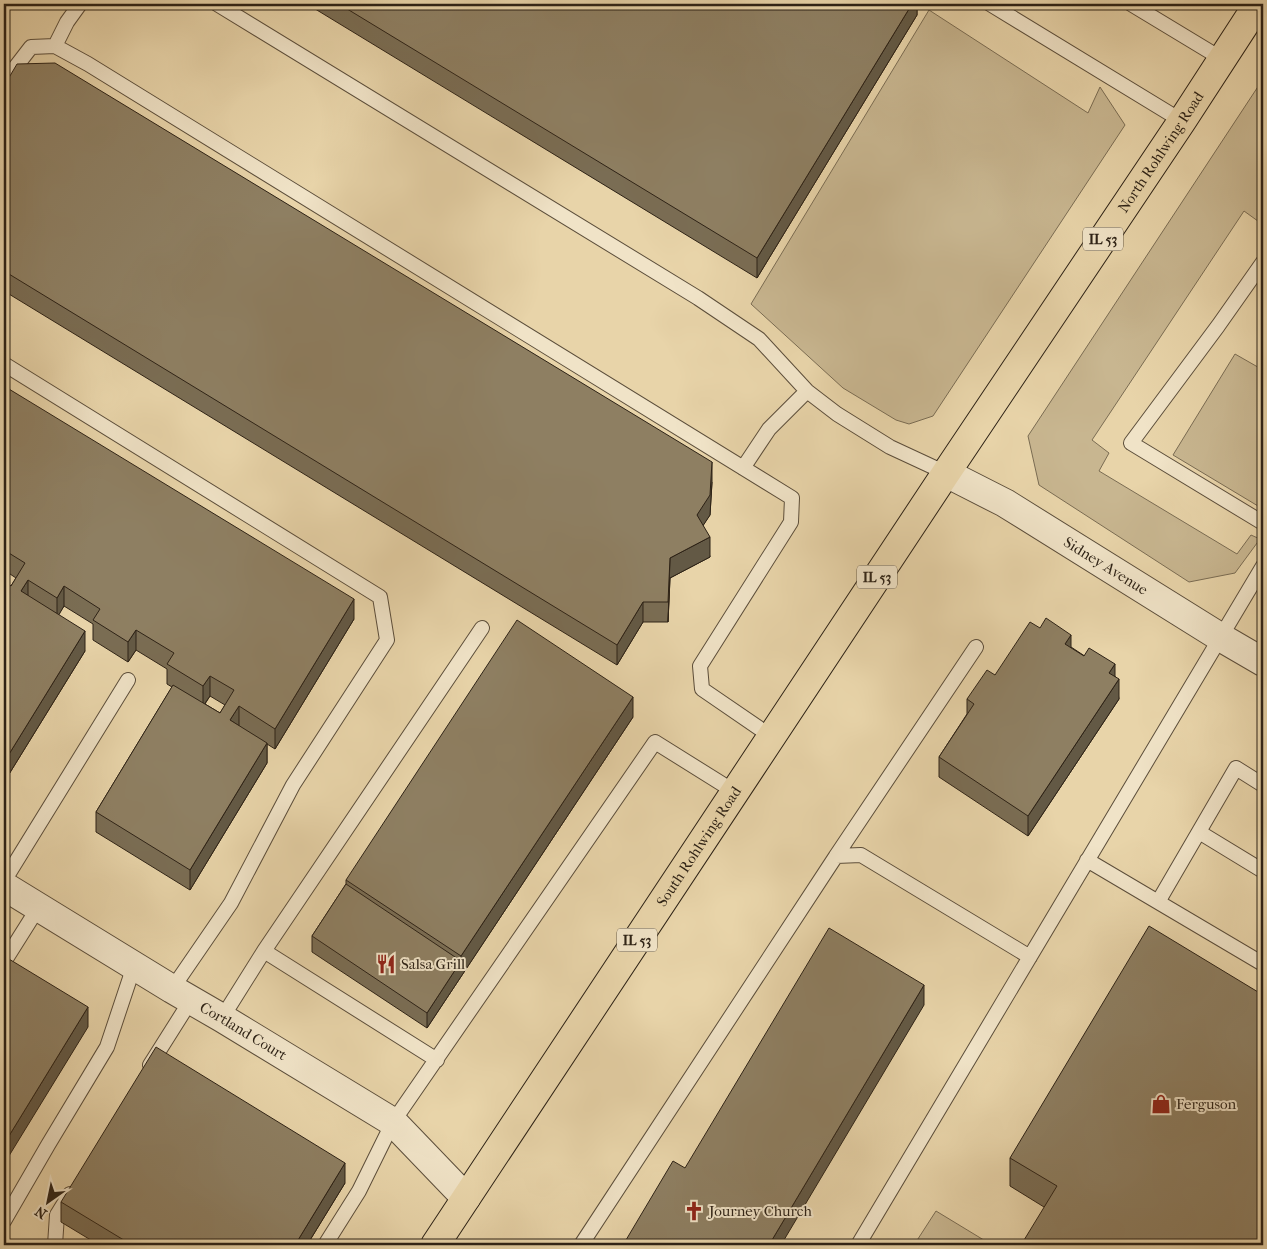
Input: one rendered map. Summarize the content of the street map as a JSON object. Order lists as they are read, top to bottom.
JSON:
{
  "streets": {
    "main road": ["North Rohlwing Road", "IL 53", "South Rohlwing Road"],
    "street": ["Sidney Avenue", "Cortland Court"]
  },
  "crossings": [
    ["North Rohlwing Road", "Sidney Avenue"],
    ["North Rohlwing Road", "South Rohlwing Road"],
    ["Sidney Avenue", "South Rohlwing Road"],
    ["South Rohlwing Road", "Cortland Court"]
  ],
  "places": {
    "restaurant": ["Salsa Grill"],
    "shop": ["Ferguson"],
    "church": ["Journey Church"]
  },
  "north": "bottom left"
}
